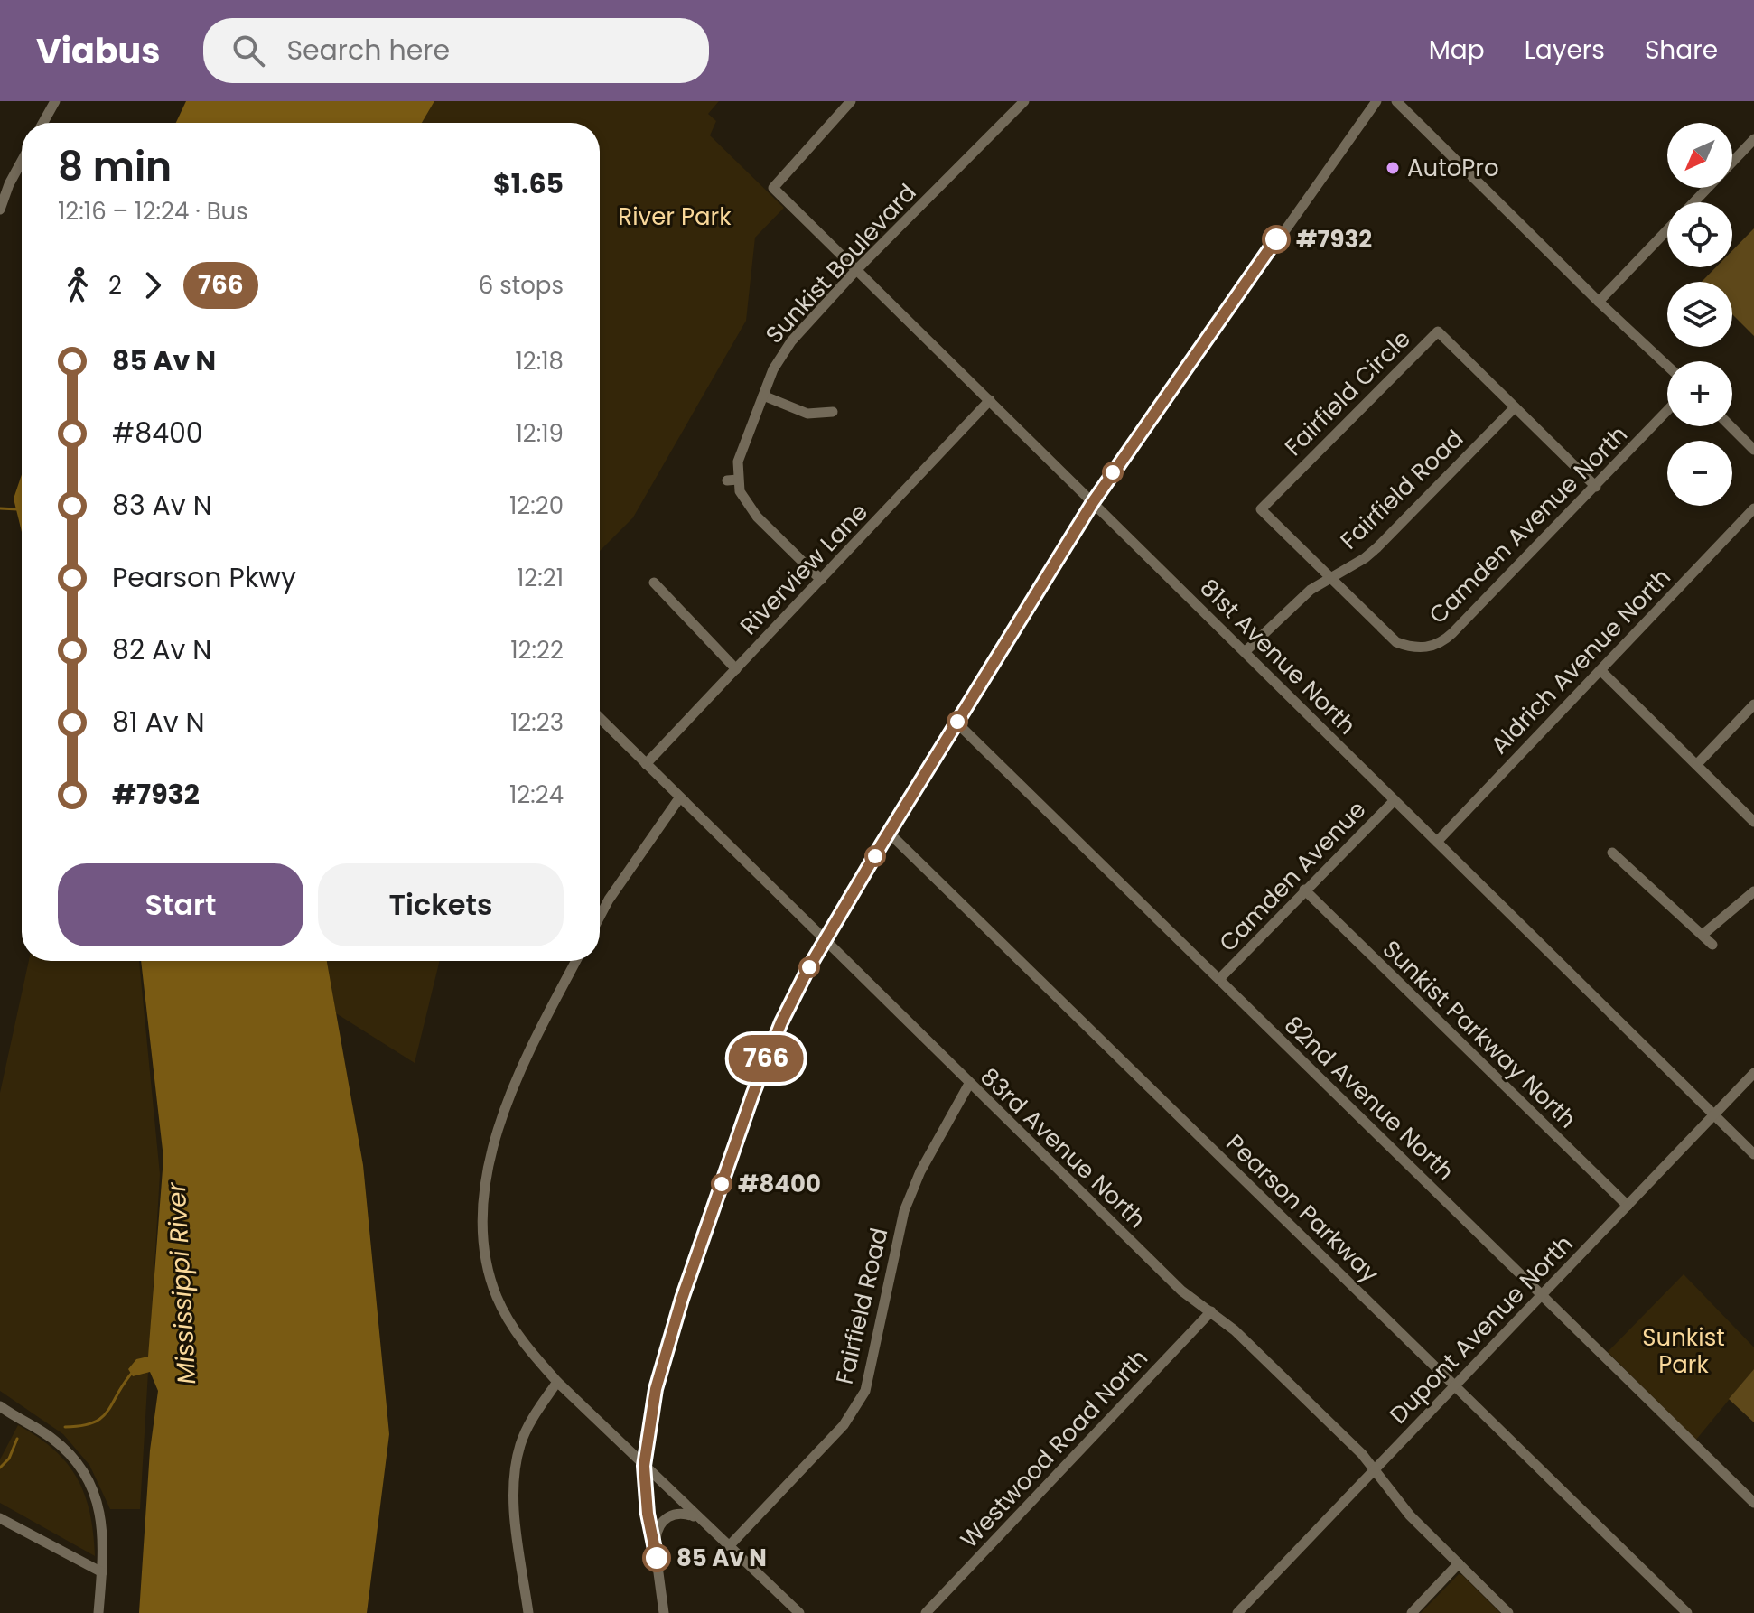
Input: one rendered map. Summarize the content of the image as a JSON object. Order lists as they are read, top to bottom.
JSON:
{
  "streets": {
    "street": [
      "Sunkist Boulevard",
      "Fairfield Circle",
      "Fairfield Road",
      "Camden Avenue North",
      "Riverview Lane",
      "81st Avenue North",
      "Aldrich Avenue North",
      "Camden Avenue",
      "Sunkist Parkway North",
      "82nd Avenue North",
      "83rd Avenue North",
      "Pearson Parkway",
      "Dupont Avenue North",
      "Westwood Road North"
    ]
  },
  "crossings": [
    ["Sunkist Boulevard", "Riverview Lane"],
    ["Sunkist Boulevard", "81st Avenue North"],
    ["Fairfield Circle", "Fairfield Road"],
    ["Fairfield Circle", "Camden Avenue North"],
    ["Fairfield Road", "Camden Avenue North"],
    ["Fairfield Road", "81st Avenue North"],
    ["Fairfield Road", "83rd Avenue North"],
    ["Riverview Lane", "81st Avenue North"],
    ["Riverview Lane", "83rd Avenue North"],
    ["81st Avenue North", "Aldrich Avenue North"],
    ["81st Avenue North", "Camden Avenue"],
    ["81st Avenue North", "Dupont Avenue North"],
    ["Camden Avenue", "Sunkist Parkway North"],
    ["Camden Avenue", "82nd Avenue North"],
    ["Sunkist Parkway North", "Dupont Avenue North"],
    ["82nd Avenue North", "Dupont Avenue North"],
    ["83rd Avenue North", "Dupont Avenue North"],
    ["83rd Avenue North", "Westwood Road North"],
    ["Pearson Parkway", "Dupont Avenue North"]
  ],
  "water": ["Mississippi River"],
  "parks": ["River Park", "Sunkist Park"],
  "places": [
    "AutoPro",
    "#7932",
    "#8400",
    "85 Av N"
  ],
  "lines": ["bus line 766"],
  "north": "bottom left",
  "page": {
    "header": "Viabus",
    "search": "Search here",
    "nav": ["Map", "Layers", "Share"],
    "on_map": "766",
    "map_buttons": ["+", "−"],
    "heading": ["8 min", "12:16 – 12:24 · Bus", "$1.65"],
    "legs": ["2", "766", "6 stops"],
    "list": [
      {
        "name": "85 Av N",
        "value": "12:18"
      },
      {
        "name": "#8400",
        "value": "12:19"
      },
      {
        "name": "83 Av N",
        "value": "12:20"
      },
      {
        "name": "Pearson Pkwy",
        "value": "12:21"
      },
      {
        "name": "82 Av N",
        "value": "12:22"
      },
      {
        "name": "81 Av N",
        "value": "12:23"
      },
      {
        "name": "#7932",
        "value": "12:24"
      }
    ],
    "buttons": ["Start", "Tickets"]
  }
}
